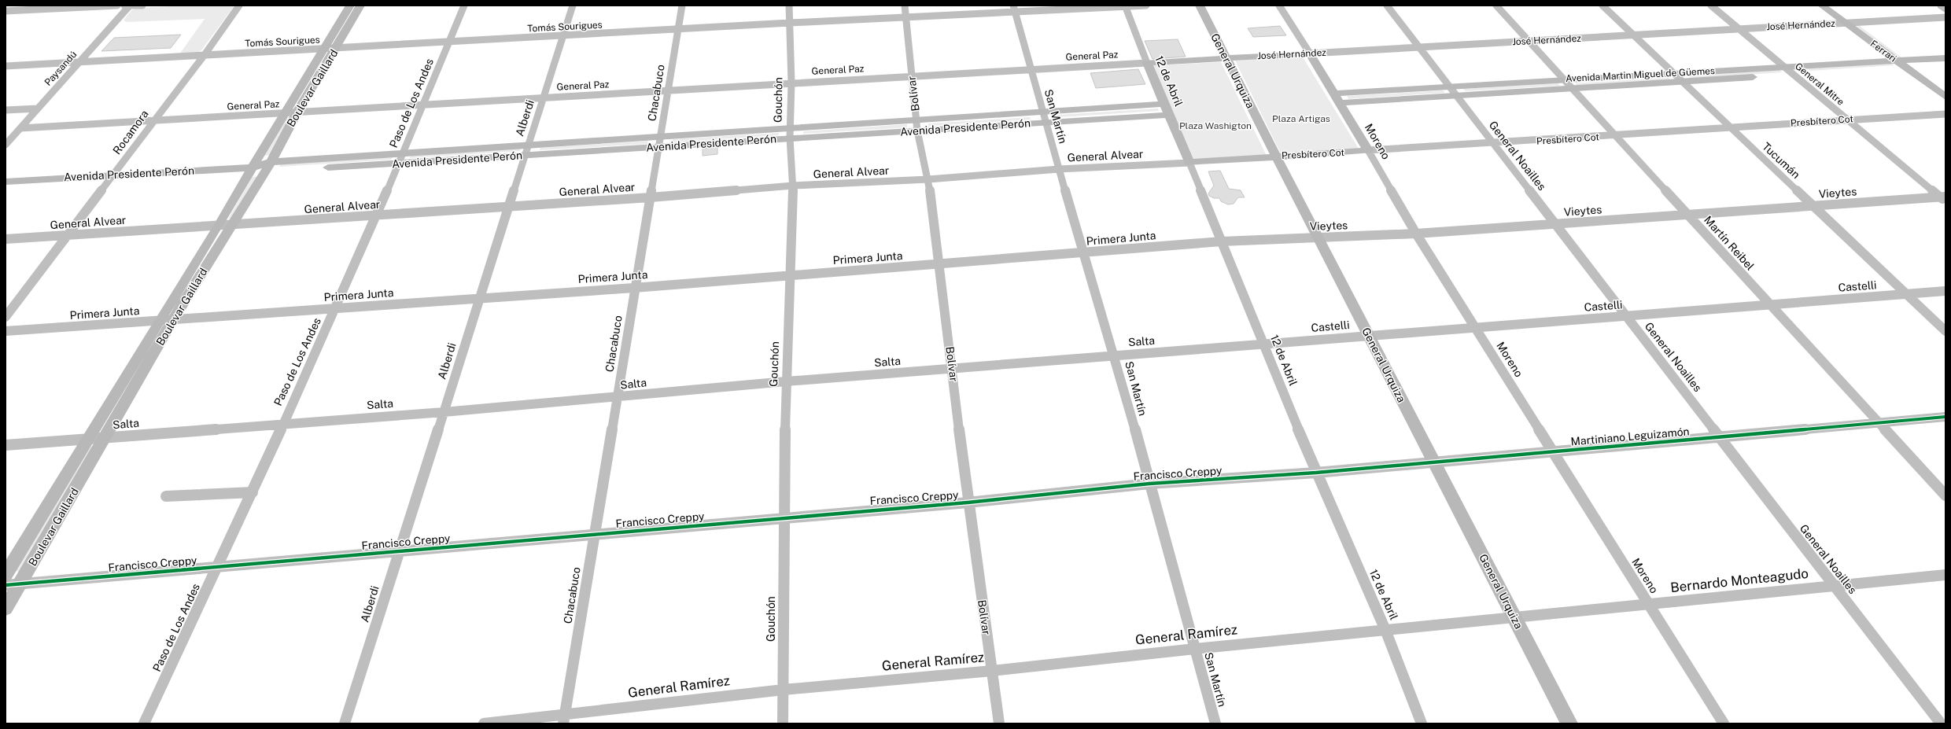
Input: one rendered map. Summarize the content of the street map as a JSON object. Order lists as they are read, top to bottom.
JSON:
{
  "streets": {
    "street": [
      "José Hernández",
      "Tomás Sourigues",
      "Ferrari",
      "General Paz",
      "Paysandú",
      "General Urquiza",
      "Avenida Martin Miguel de Güemes",
      "12 de Abril",
      "General Mitre",
      "Boulevar Gaillard",
      "Chacabuco",
      "Bolívar",
      "Gouchón",
      "Paso de Los Andes",
      "San Martín",
      "Alberdi",
      "Presbítero Cot",
      "Avenida Presidente Perón",
      "Rocamora",
      "Moreno",
      "General Alvear",
      "General Noailles",
      "Tucumán",
      "Vieytes",
      "Primera Junta",
      "Martín Reibel",
      "Castelli",
      "Salta",
      "Martiniano Leguizamón",
      "Francisco Creppy",
      "Bernardo Monteagudo",
      "General Ramírez"
    ]
  },
  "crossings": [
    ["José Hernández", "Ferrari"],
    ["José Hernández", "General Paz"],
    ["José Hernández", "General Urquiza"],
    ["José Hernández", "12 de Abril"],
    ["José Hernández", "General Mitre"],
    ["José Hernández", "Moreno"],
    ["José Hernández", "General Noailles"],
    ["José Hernández", "Tucumán"],
    ["José Hernández", "Martín Reibel"],
    ["Tomás Sourigues", "Paysandú"],
    ["Tomás Sourigues", "12 de Abril"],
    ["Tomás Sourigues", "Boulevar Gaillard"],
    ["Tomás Sourigues", "Chacabuco"],
    ["Tomás Sourigues", "Bolívar"],
    ["Tomás Sourigues", "Gouchón"],
    ["Tomás Sourigues", "Paso de Los Andes"],
    ["Tomás Sourigues", "San Martín"],
    ["Tomás Sourigues", "Alberdi"],
    ["Tomás Sourigues", "Rocamora"],
    ["Ferrari", "Avenida Martin Miguel de Güemes"],
    ["General Paz", "Paysandú"],
    ["General Paz", "12 de Abril"],
    ["General Paz", "Boulevar Gaillard"],
    ["General Paz", "Chacabuco"],
    ["General Paz", "Bolívar"],
    ["General Paz", "Gouchón"],
    ["General Paz", "Paso de Los Andes"],
    ["General Paz", "San Martín"],
    ["General Paz", "Alberdi"],
    ["General Paz", "Rocamora"],
    ["General Urquiza", "Presbítero Cot"],
    ["General Urquiza", "Vieytes"],
    ["General Urquiza", "Castelli"],
    ["General Urquiza", "Martiniano Leguizamón"],
    ["General Urquiza", "Bernardo Monteagudo"],
    ["Avenida Martin Miguel de Güemes", "General Mitre"],
    ["Avenida Martin Miguel de Güemes", "Moreno"],
    ["Avenida Martin Miguel de Güemes", "General Noailles"],
    ["Avenida Martin Miguel de Güemes", "Tucumán"],
    ["Avenida Martin Miguel de Güemes", "Martín Reibel"],
    ["12 de Abril", "Presbítero Cot"],
    ["12 de Abril", "Avenida Presidente Perón"],
    ["12 de Abril", "General Alvear"],
    ["12 de Abril", "Vieytes"],
    ["12 de Abril", "Primera Junta"],
    ["12 de Abril", "Castelli"],
    ["12 de Abril", "Salta"],
    ["12 de Abril", "Martiniano Leguizamón"],
    ["12 de Abril", "Francisco Creppy"],
    ["12 de Abril", "Bernardo Monteagudo"],
    ["12 de Abril", "General Ramírez"],
    ["General Mitre", "Presbítero Cot"],
    ["General Mitre", "Vieytes"],
    ["Boulevar Gaillard", "Avenida Presidente Perón"],
    ["Boulevar Gaillard", "General Alvear"],
    ["Boulevar Gaillard", "Primera Junta"],
    ["Boulevar Gaillard", "Salta"],
    ["Boulevar Gaillard", "Francisco Creppy"],
    ["Chacabuco", "Avenida Presidente Perón"],
    ["Chacabuco", "General Alvear"],
    ["Chacabuco", "Primera Junta"],
    ["Chacabuco", "Salta"],
    ["Chacabuco", "Francisco Creppy"],
    ["Chacabuco", "General Ramírez"],
    ["Bolívar", "Avenida Presidente Perón"],
    ["Bolívar", "General Alvear"],
    ["Bolívar", "Primera Junta"],
    ["Bolívar", "Salta"],
    ["Bolívar", "Francisco Creppy"],
    ["Bolívar", "General Ramírez"],
    ["Gouchón", "Avenida Presidente Perón"],
    ["Gouchón", "General Alvear"],
    ["Gouchón", "Primera Junta"],
    ["Gouchón", "Salta"],
    ["Gouchón", "Francisco Creppy"],
    ["Gouchón", "General Ramírez"],
    ["Paso de Los Andes", "Avenida Presidente Perón"],
    ["Paso de Los Andes", "General Alvear"],
    ["Paso de Los Andes", "Primera Junta"],
    ["Paso de Los Andes", "Salta"],
    ["Paso de Los Andes", "Francisco Creppy"],
    ["San Martín", "Avenida Presidente Perón"],
    ["San Martín", "General Alvear"],
    ["San Martín", "Primera Junta"],
    ["San Martín", "Salta"],
    ["San Martín", "Francisco Creppy"],
    ["San Martín", "General Ramírez"],
    ["Alberdi", "Avenida Presidente Perón"],
    ["Alberdi", "General Alvear"],
    ["Alberdi", "Primera Junta"],
    ["Alberdi", "Salta"],
    ["Alberdi", "Francisco Creppy"],
    ["Presbítero Cot", "Moreno"],
    ["Presbítero Cot", "General Alvear"],
    ["Presbítero Cot", "General Noailles"],
    ["Presbítero Cot", "Tucumán"],
    ["Presbítero Cot", "Martín Reibel"],
    ["Avenida Presidente Perón", "Rocamora"],
    ["Rocamora", "General Alvear"],
    ["Moreno", "Vieytes"],
    ["Moreno", "Castelli"],
    ["Moreno", "Martiniano Leguizamón"],
    ["Moreno", "Bernardo Monteagudo"],
    ["General Noailles", "Vieytes"],
    ["General Noailles", "Castelli"],
    ["General Noailles", "Martiniano Leguizamón"],
    ["General Noailles", "Bernardo Monteagudo"],
    ["Tucumán", "Vieytes"],
    ["Tucumán", "Castelli"],
    ["Vieytes", "Primera Junta"],
    ["Vieytes", "Martín Reibel"],
    ["Martín Reibel", "Castelli"],
    ["Martín Reibel", "Martiniano Leguizamón"],
    ["Castelli", "Salta"],
    ["Martiniano Leguizamón", "Francisco Creppy"],
    ["Bernardo Monteagudo", "General Ramírez"]
  ],
  "parks": ["Plaza Artigas", "Plaza Washigton"]
}
